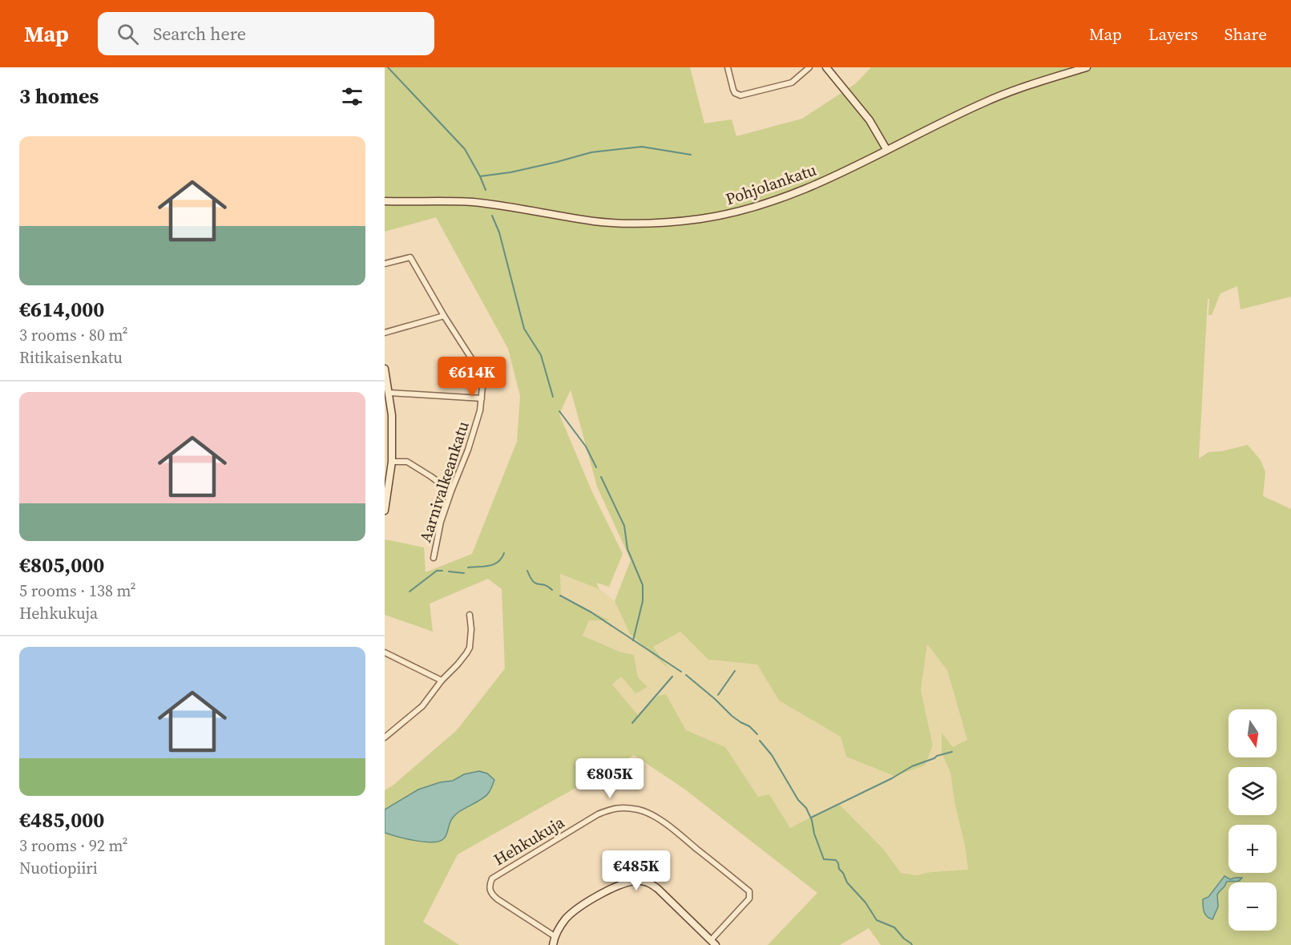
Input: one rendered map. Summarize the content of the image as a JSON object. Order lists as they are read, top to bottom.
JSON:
{
  "streets": {
    "main road": ["Pohjolankatu"],
    "street": ["Aarnivalkeankatu", "Hehkukuja"]
  },
  "north": "bottom",
  "page": {
    "header": "Map",
    "search": "Search here",
    "nav": ["Map", "Layers", "Share"],
    "heading": "3 homes",
    "list": [
      {
        "name": "€614,000",
        "note": "3 rooms · 80 m² · Ritikaisenkatu"
      },
      {
        "name": "€805,000",
        "note": "5 rooms · 138 m² · Hehkukuja"
      },
      {
        "name": "€485,000",
        "note": "3 rooms · 92 m² · Nuotiopiiri"
      }
    ],
    "price": ["€614K", "€805K", "€485K"],
    "map_buttons": ["+", "−"]
  }
}
